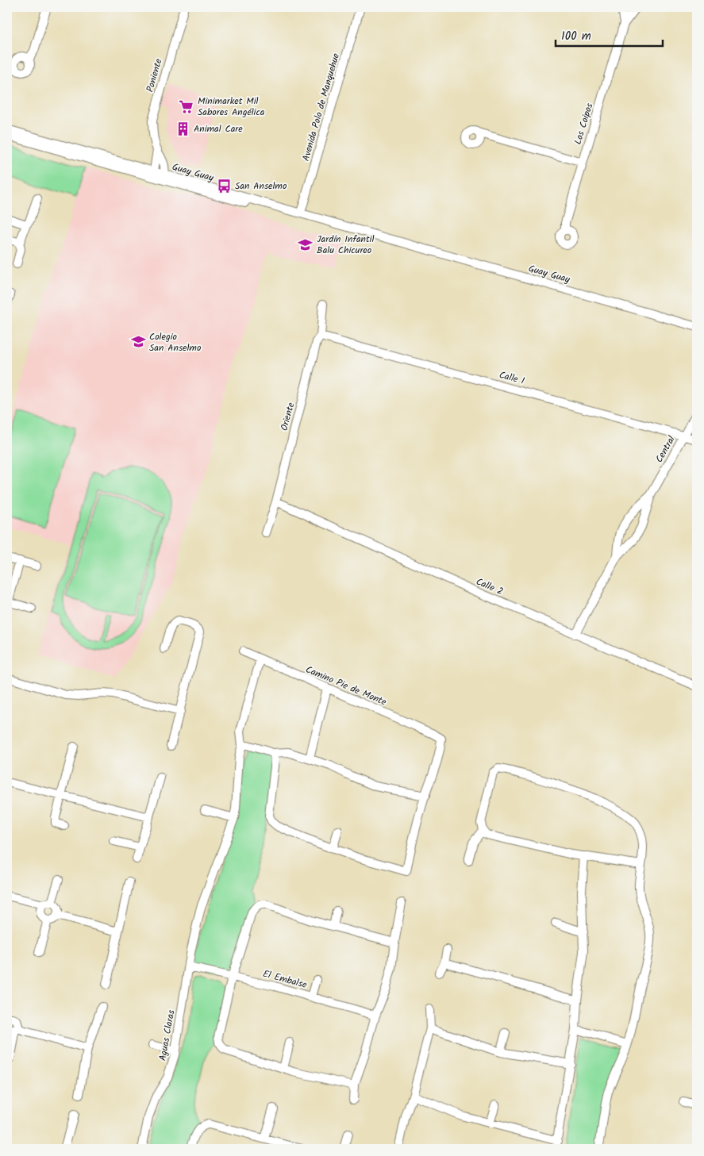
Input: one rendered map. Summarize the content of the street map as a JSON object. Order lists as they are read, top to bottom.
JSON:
{
  "streets": {
    "street": [
      "Poniente",
      "Avenida Polo de Manquehue",
      "Los Coipos",
      "Guay Guay",
      "Calle 1",
      "Oriente",
      "Central",
      "Calle 2",
      "Camino Pie de Monte",
      "El Embalse",
      "Aguas Claras"
    ]
  },
  "crossings": [
    ["Poniente", "Guay Guay"],
    ["Avenida Polo de Manquehue", "Guay Guay"],
    ["Calle 1", "Oriente"],
    ["Calle 1", "Central"],
    ["Oriente", "Calle 2"],
    ["Central", "Calle 2"],
    ["Camino Pie de Monte", "Aguas Claras"],
    ["El Embalse", "Aguas Claras"]
  ],
  "places": {
    "supermarket": ["Minimarket Mil Sabores Angélica"],
    "building": ["Animal Care"],
    "bus stop": ["San Anselmo"],
    "school or university": ["Jardín Infantil Balu Chicureo", "Colegio San Anselmo"]
  },
  "scale_bar": "100 m"
}
